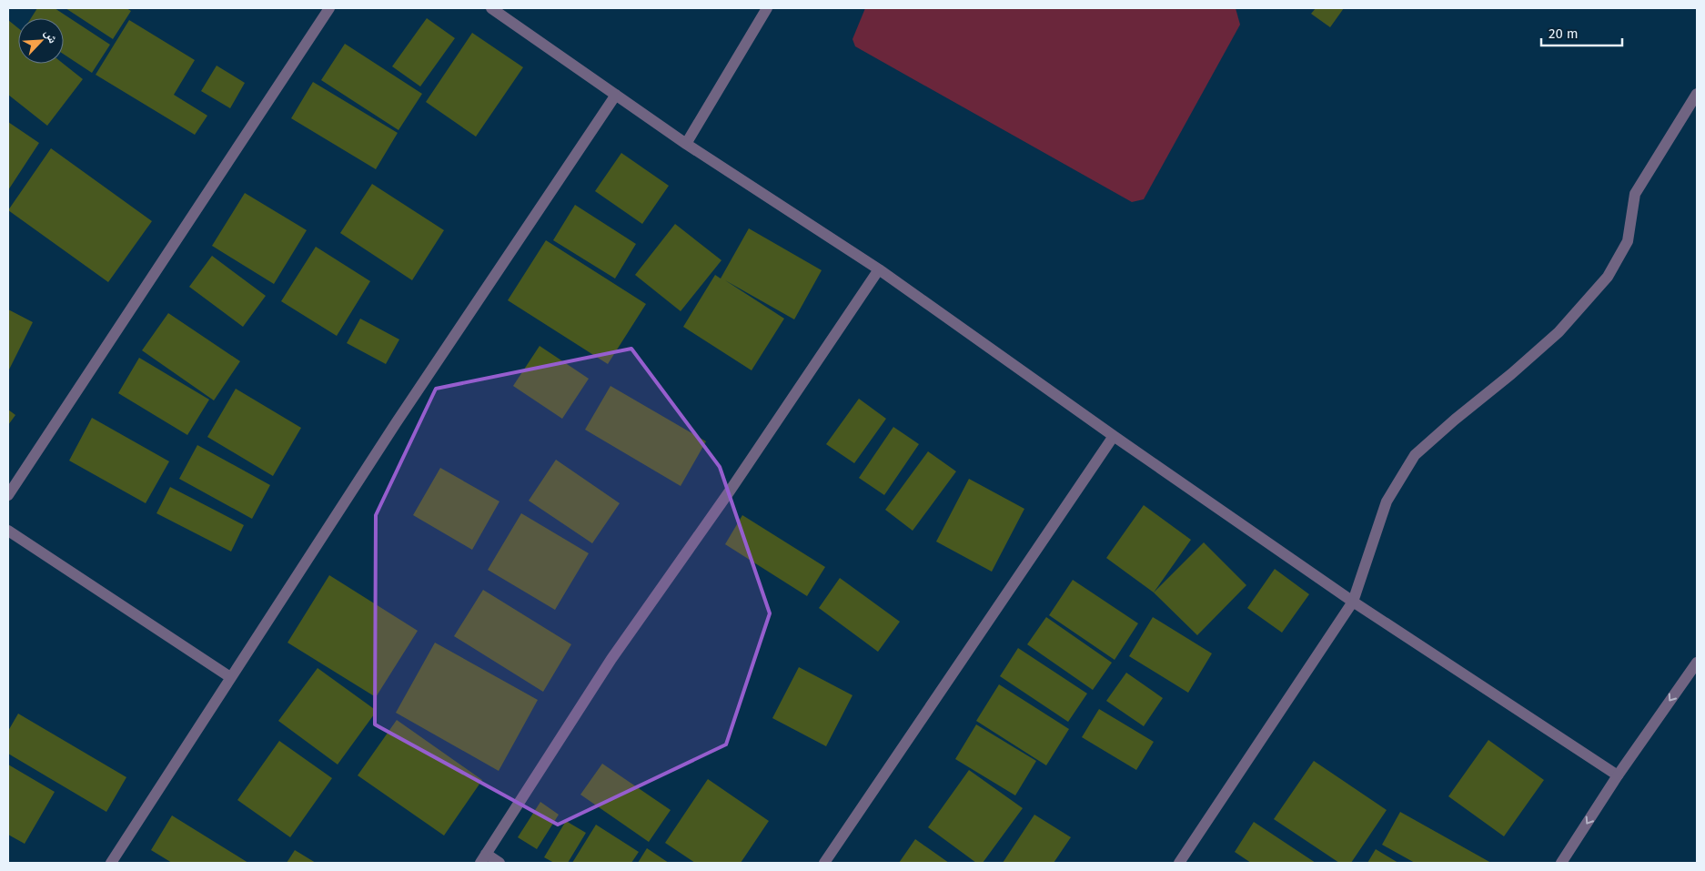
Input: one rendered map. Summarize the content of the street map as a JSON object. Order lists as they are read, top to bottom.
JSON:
{
  "scale_bar": "20 m",
  "north": "top right"
}
